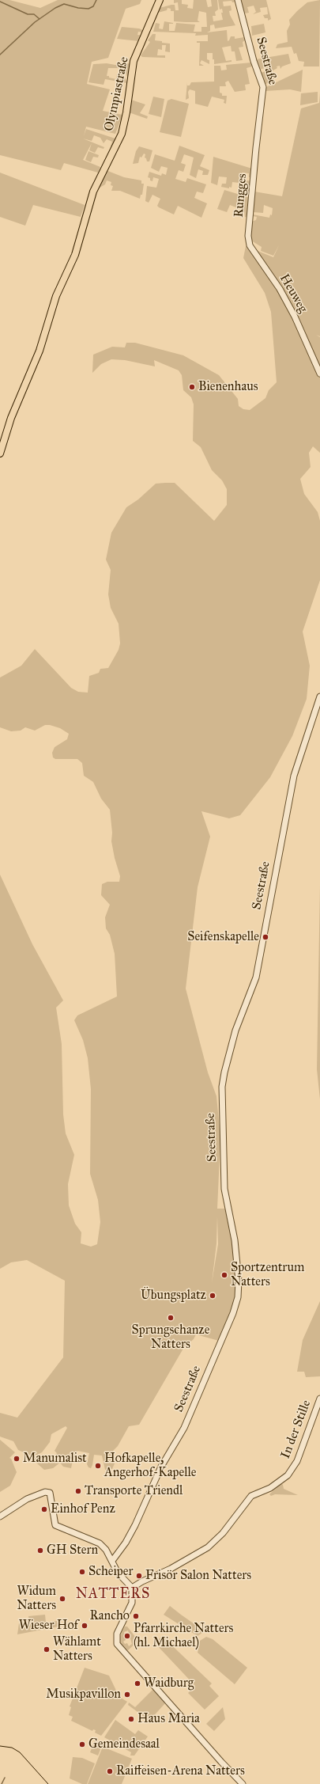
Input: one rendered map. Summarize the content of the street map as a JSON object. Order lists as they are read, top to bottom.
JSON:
{
  "streets": {
    "main road": ["Olympiastraße"],
    "street": [
      "Seestraße",
      "Rungges",
      "Heuweg",
      "In der Stille"
    ]
  },
  "crossings": [
    ["Seestraße", "Rungges"],
    ["Rungges", "Heuweg"]
  ],
  "districts": ["NATTERS"],
  "places": [
    "Bienenhaus",
    "Seifenskapelle",
    "Sportzentrum Natters",
    "Übungsplatz",
    "Sprungschanze Natters",
    "Manumalist",
    "Hofkapelle, Angerhof-Kapelle",
    "Transporte Triendl",
    "Einhof Penz",
    "GH Stern",
    "Scheiper",
    "Frisör Salon Natters",
    "Widum Natters",
    "Rancho",
    "Wieser Hof",
    "Pfarrkirche Natters (hl. Michael)",
    "Wählamt Natters",
    "Waidburg",
    "Musikpavillon",
    "Haus Maria",
    "Gemeindesaal",
    "Raiffeisen-Arena Natters"
  ]
}
